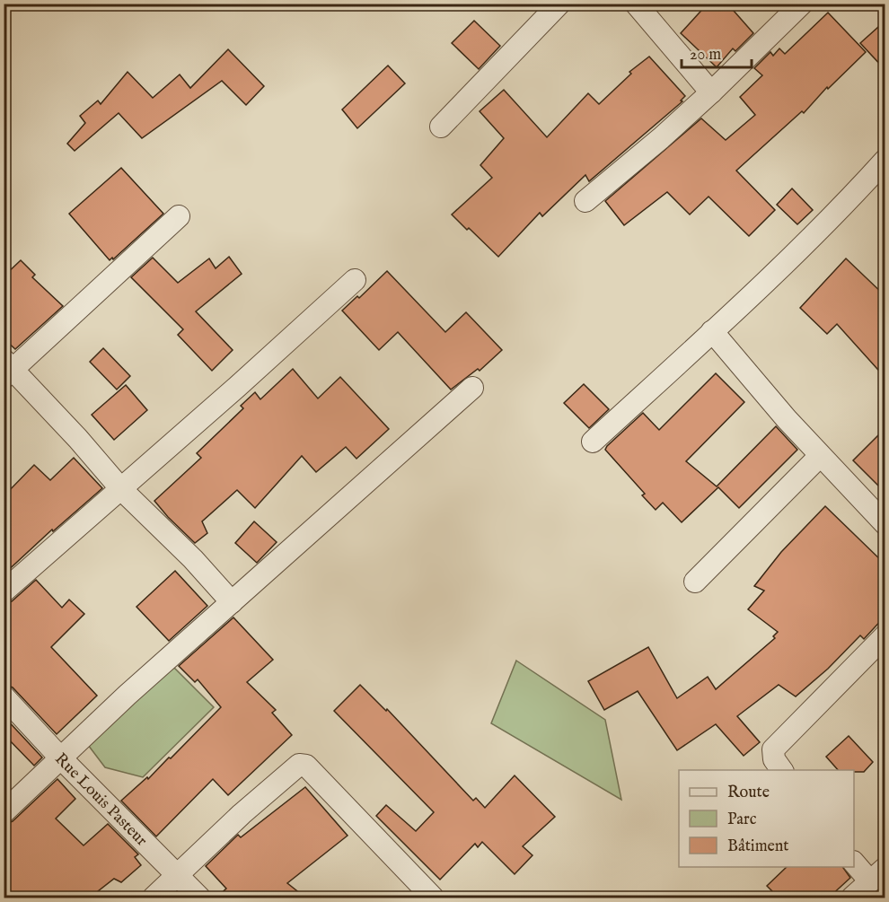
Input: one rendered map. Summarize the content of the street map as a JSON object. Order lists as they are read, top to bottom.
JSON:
{
  "streets": {
    "street": ["Rue Louis Pasteur"]
  },
  "legend": ["Route", "Parc", "Bâtiment"],
  "scale_bar": "20 m"
}
